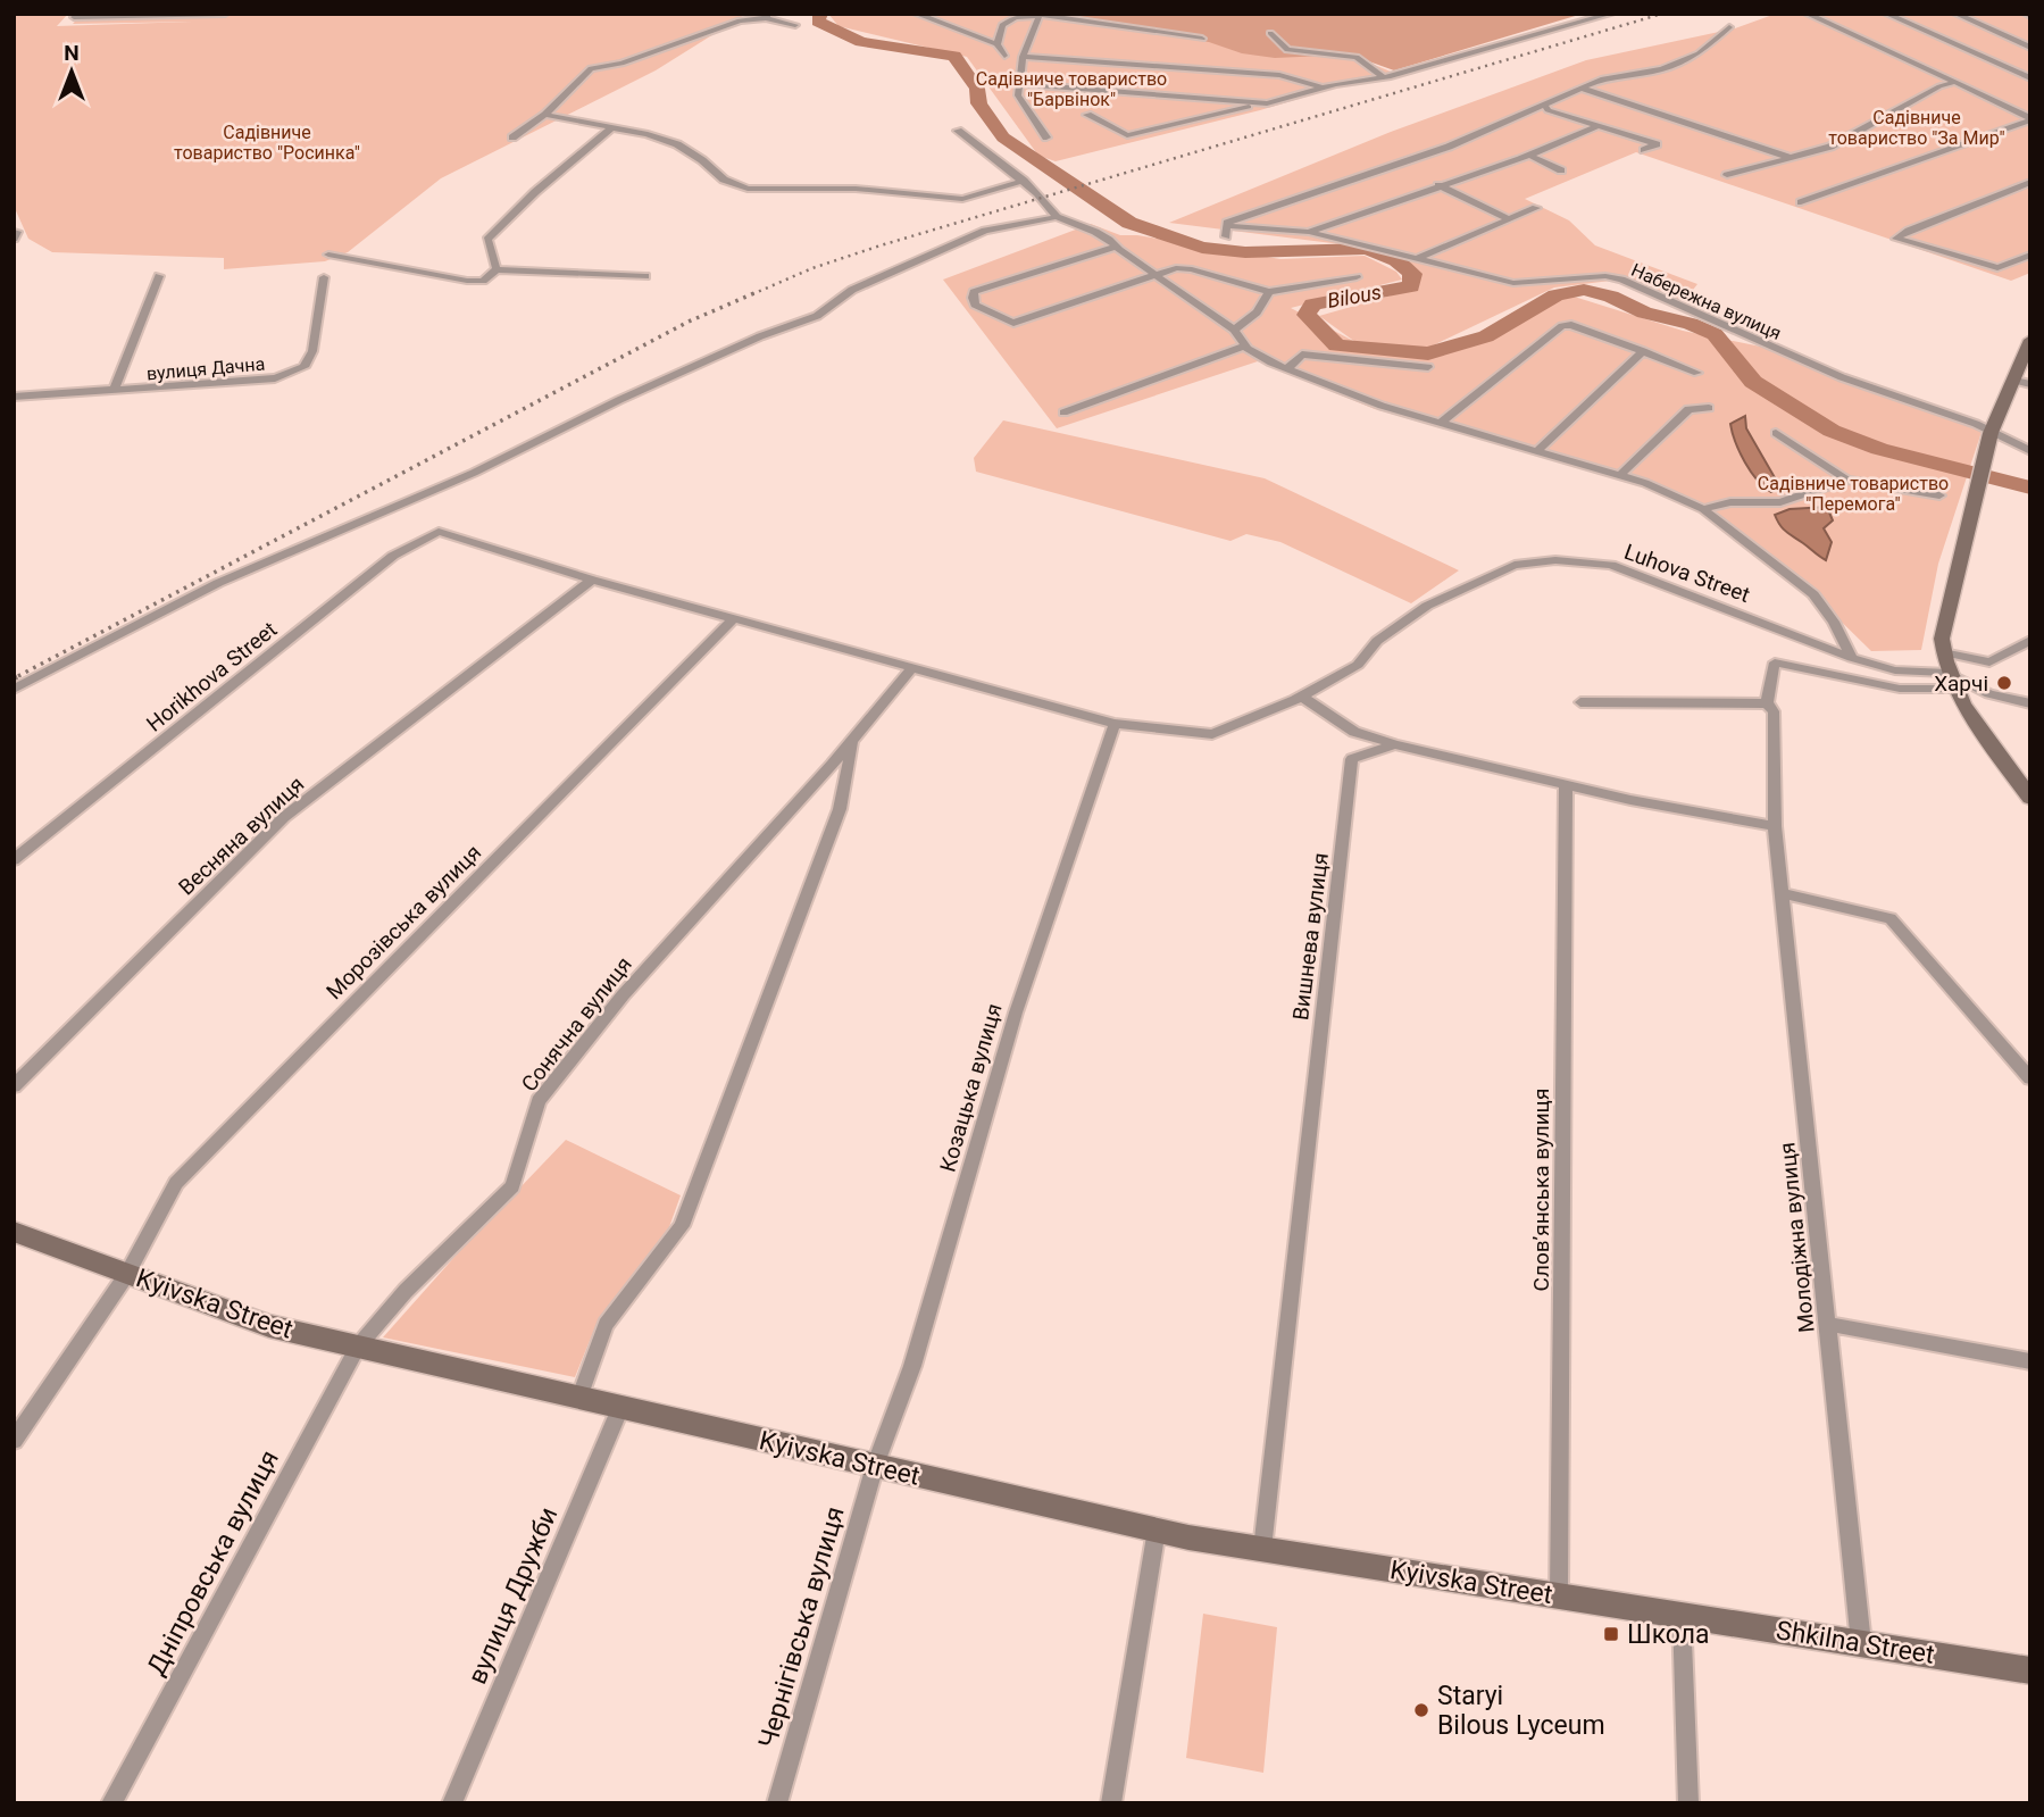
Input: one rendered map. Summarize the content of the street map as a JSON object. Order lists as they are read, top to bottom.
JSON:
{
  "streets": {
    "main road": ["Kyivska Street", "Shkilna Street"],
    "street": [
      "Набережна вулиця",
      "вулиця Дачна",
      "Luhova Street",
      "Horikhova Street",
      "Весняна вулиця",
      "Морозівська вулиця",
      "Вишнева вулиця",
      "Сонячна вулиця",
      "Козацька вулиця",
      "Словʼянська вулиця",
      "Молодіжна вулиця",
      "Дніпровська вулиця",
      "вулиця Дружби",
      "Чернігівська вулиця"
    ]
  },
  "crossings": [
    ["Luhova Street", "Horikhova Street"],
    ["Luhova Street", "Весняна вулиця"],
    ["Luhova Street", "Морозівська вулиця"],
    ["Luhova Street", "Сонячна вулиця"],
    ["Luhova Street", "Козацька вулиця"],
    ["Морозівська вулиця", "Kyivska Street"],
    ["Вишнева вулиця", "Kyivska Street"],
    ["Сонячна вулиця", "Kyivska Street"],
    ["Сонячна вулиця", "Дніпровська вулиця"],
    ["Козацька вулиця", "Kyivska Street"],
    ["Козацька вулиця", "Чернігівська вулиця"],
    ["Словʼянська вулиця", "Kyivska Street"],
    ["Молодіжна вулиця", "Shkilna Street"],
    ["Kyivska Street", "Дніпровська вулиця"],
    ["Kyivska Street", "вулиця Дружби"],
    ["Kyivska Street", "Чернігівська вулиця"],
    ["Kyivska Street", "Shkilna Street"]
  ],
  "water": ["Bilous"],
  "parks": [
    "Садівниче товариство \"Барвінок\"",
    "Садівниче товариство \"За Мир\"",
    "Садівниче товариство \"Росинка\"",
    "Садівниче товариство \"Перемога\""
  ],
  "places": {
    "other": ["Харчі", "Staryi Bilous Lyceum"],
    "transit": ["Школа"]
  },
  "north": "top"
}
